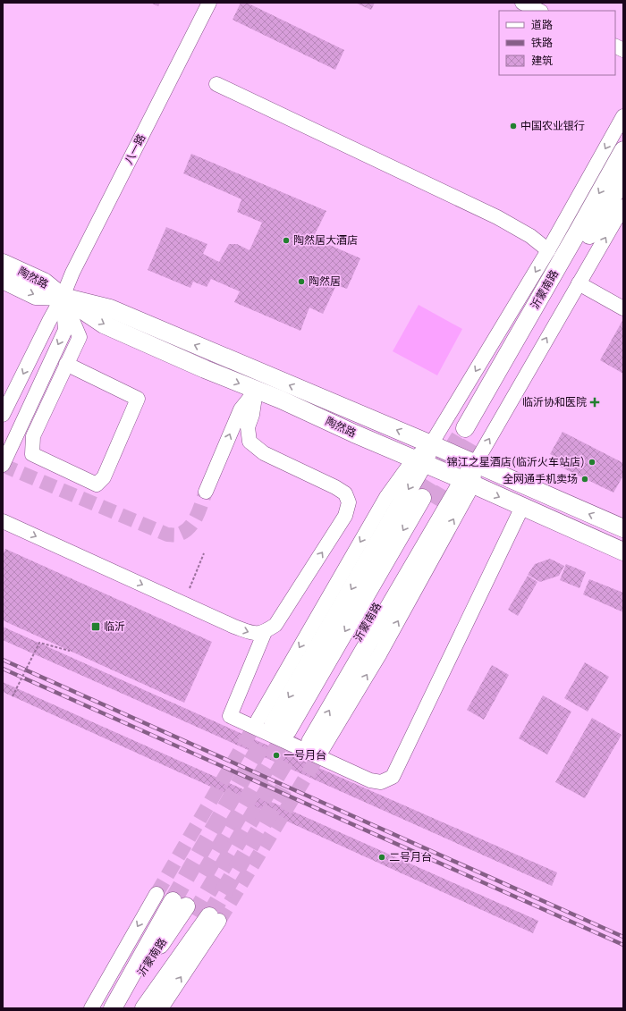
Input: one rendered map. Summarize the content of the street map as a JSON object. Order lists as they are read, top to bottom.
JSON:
{
  "streets": {
    "main road": ["陶然路", "沂蒙南路"],
    "street": ["八一路"]
  },
  "crossings": [
    ["八一路", "陶然路"]
  ],
  "places": {
    "other": [
      "中国农业银行",
      "陶然居大酒店",
      "陶然居",
      "锦江之星酒店(临沂火车站店)",
      "全网通手机卖场",
      "一号月台",
      "二号月台"
    ],
    "health": ["临沂协和医院"],
    "transit": ["临沂"]
  },
  "legend": ["道路", "铁路", "建筑"]
}
